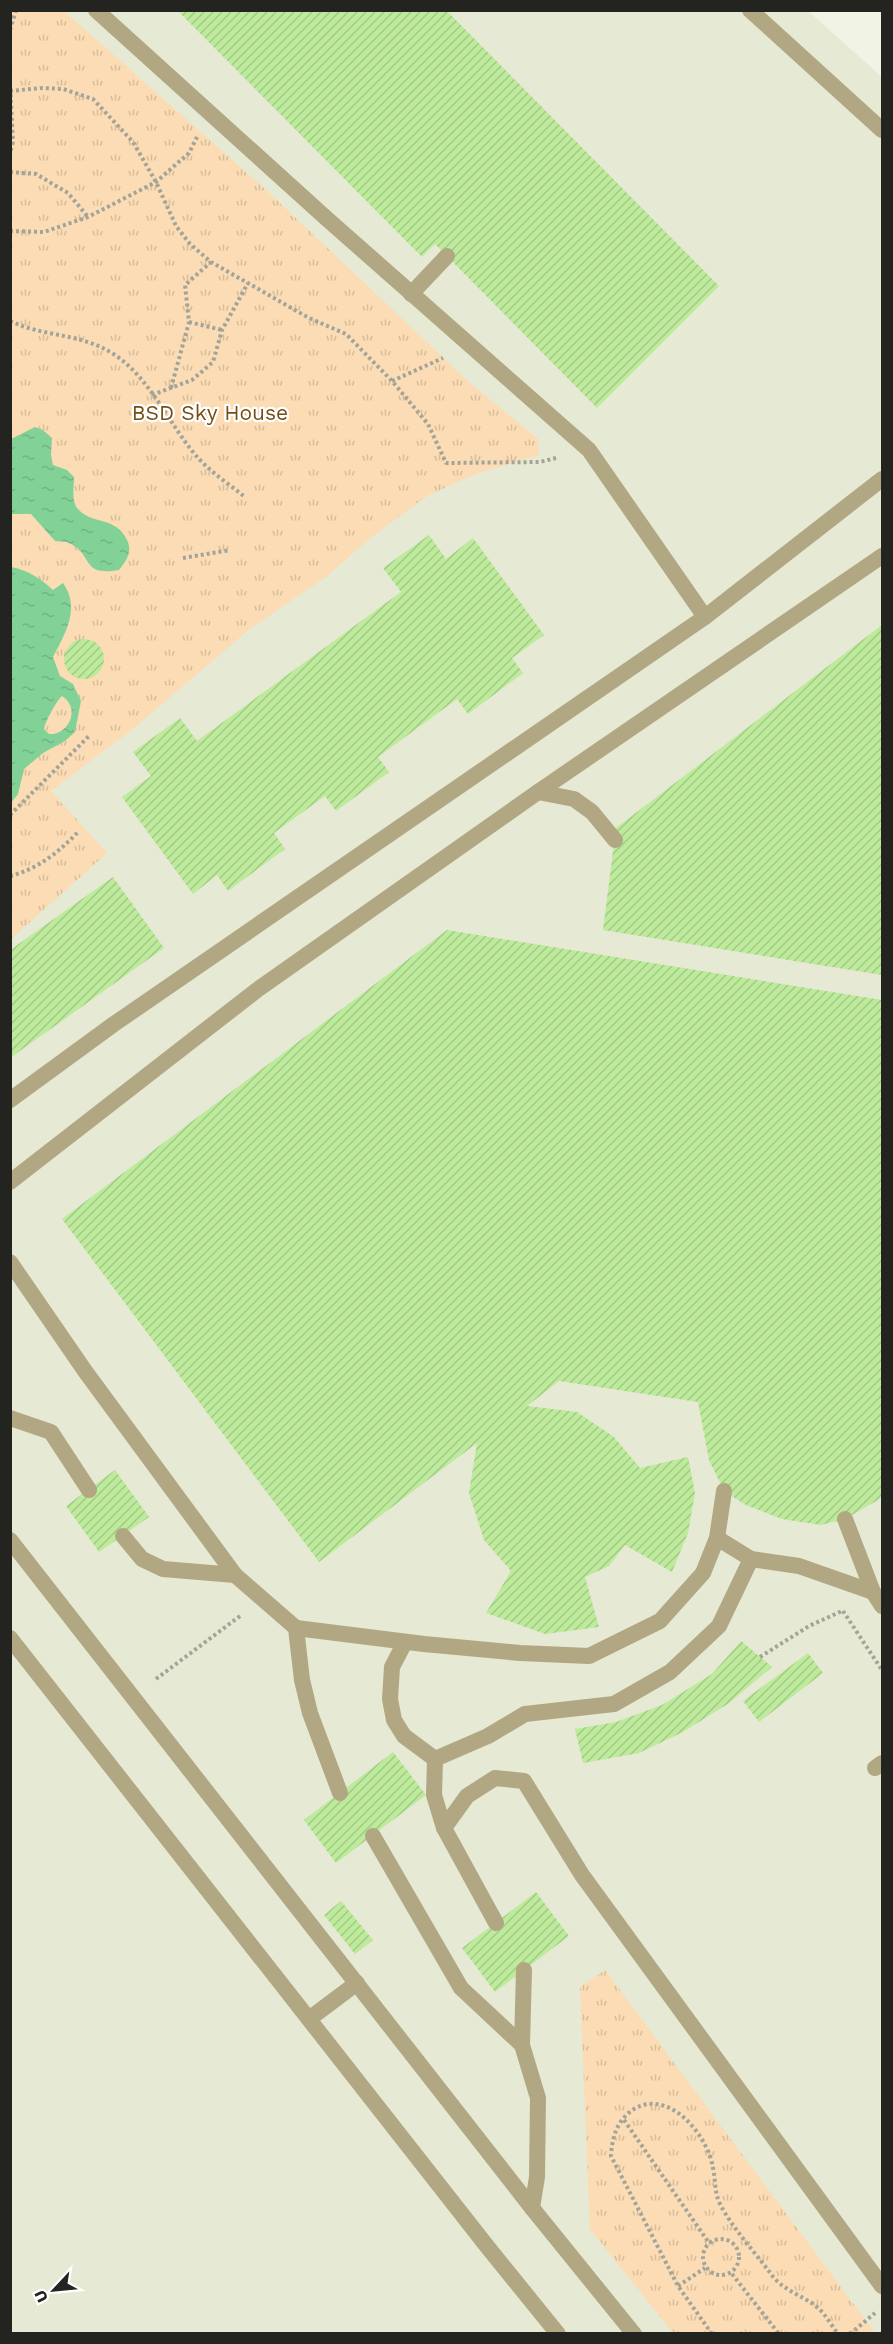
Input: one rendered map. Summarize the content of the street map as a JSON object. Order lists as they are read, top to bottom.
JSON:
{
  "parks": ["BSD Sky House"],
  "north": "bottom left"
}
